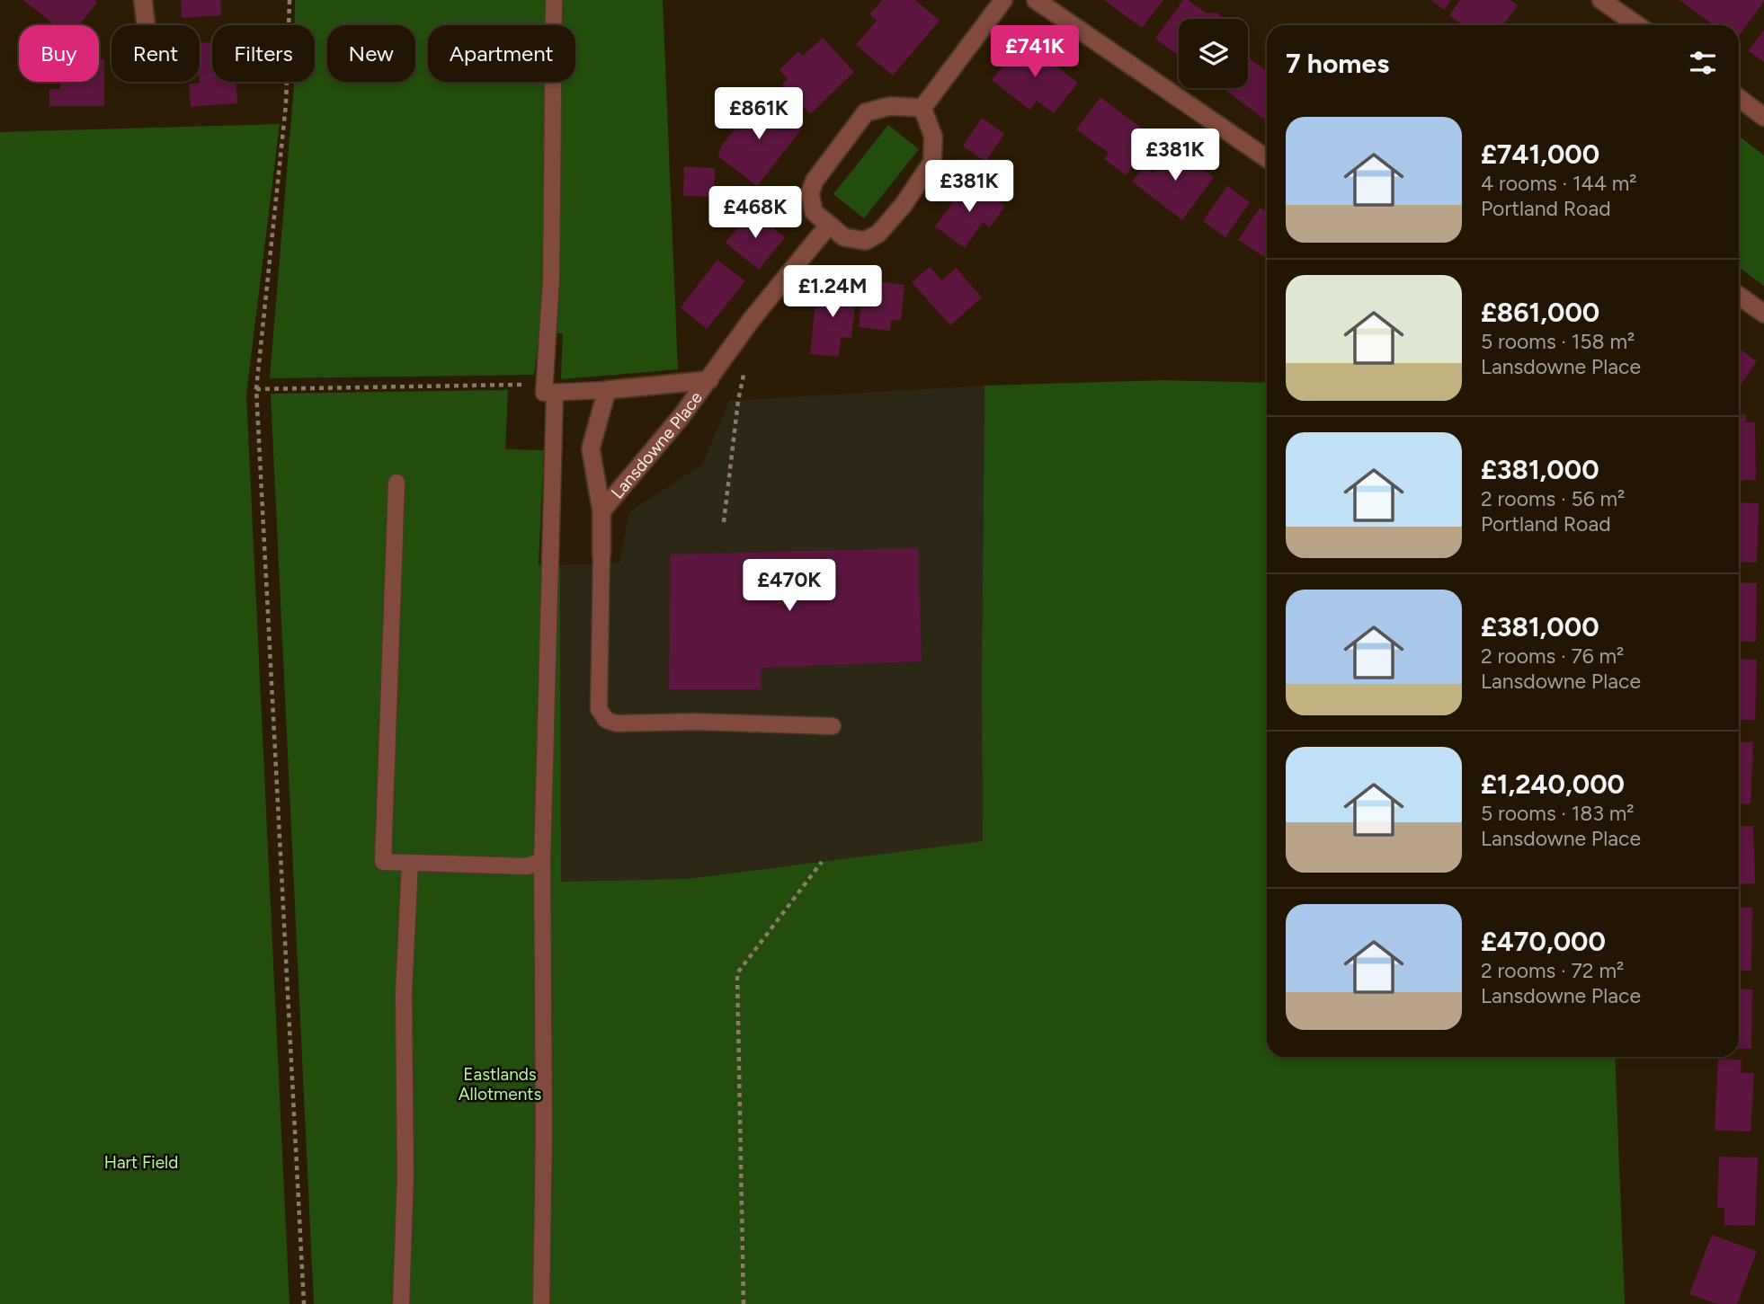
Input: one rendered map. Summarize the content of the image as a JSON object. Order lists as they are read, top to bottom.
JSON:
{
  "streets": {
    "street": ["Lansdowne Place"]
  },
  "parks": ["Eastlands Allotments", "Hart Field"],
  "page": {
    "price": [
      "£741K",
      "£861K",
      "£381K",
      "£381K",
      "£468K",
      "£1.24M",
      "£470K"
    ],
    "chip": [
      "Buy",
      "Rent",
      "Filters",
      "New",
      "Apartment"
    ],
    "heading": "7 homes",
    "list": [
      {
        "name": "£741,000",
        "note": "4 rooms · 144 m² · Portland Road"
      },
      {
        "name": "£861,000",
        "note": "5 rooms · 158 m² · Lansdowne Place"
      },
      {
        "name": "£381,000",
        "note": "2 rooms · 56 m² · Portland Road"
      },
      {
        "name": "£381,000",
        "note": "2 rooms · 76 m² · Lansdowne Place"
      },
      {
        "name": "£1,240,000",
        "note": "5 rooms · 183 m² · Lansdowne Place"
      },
      {
        "name": "£470,000",
        "note": "2 rooms · 72 m² · Lansdowne Place"
      }
    ]
  }
}
